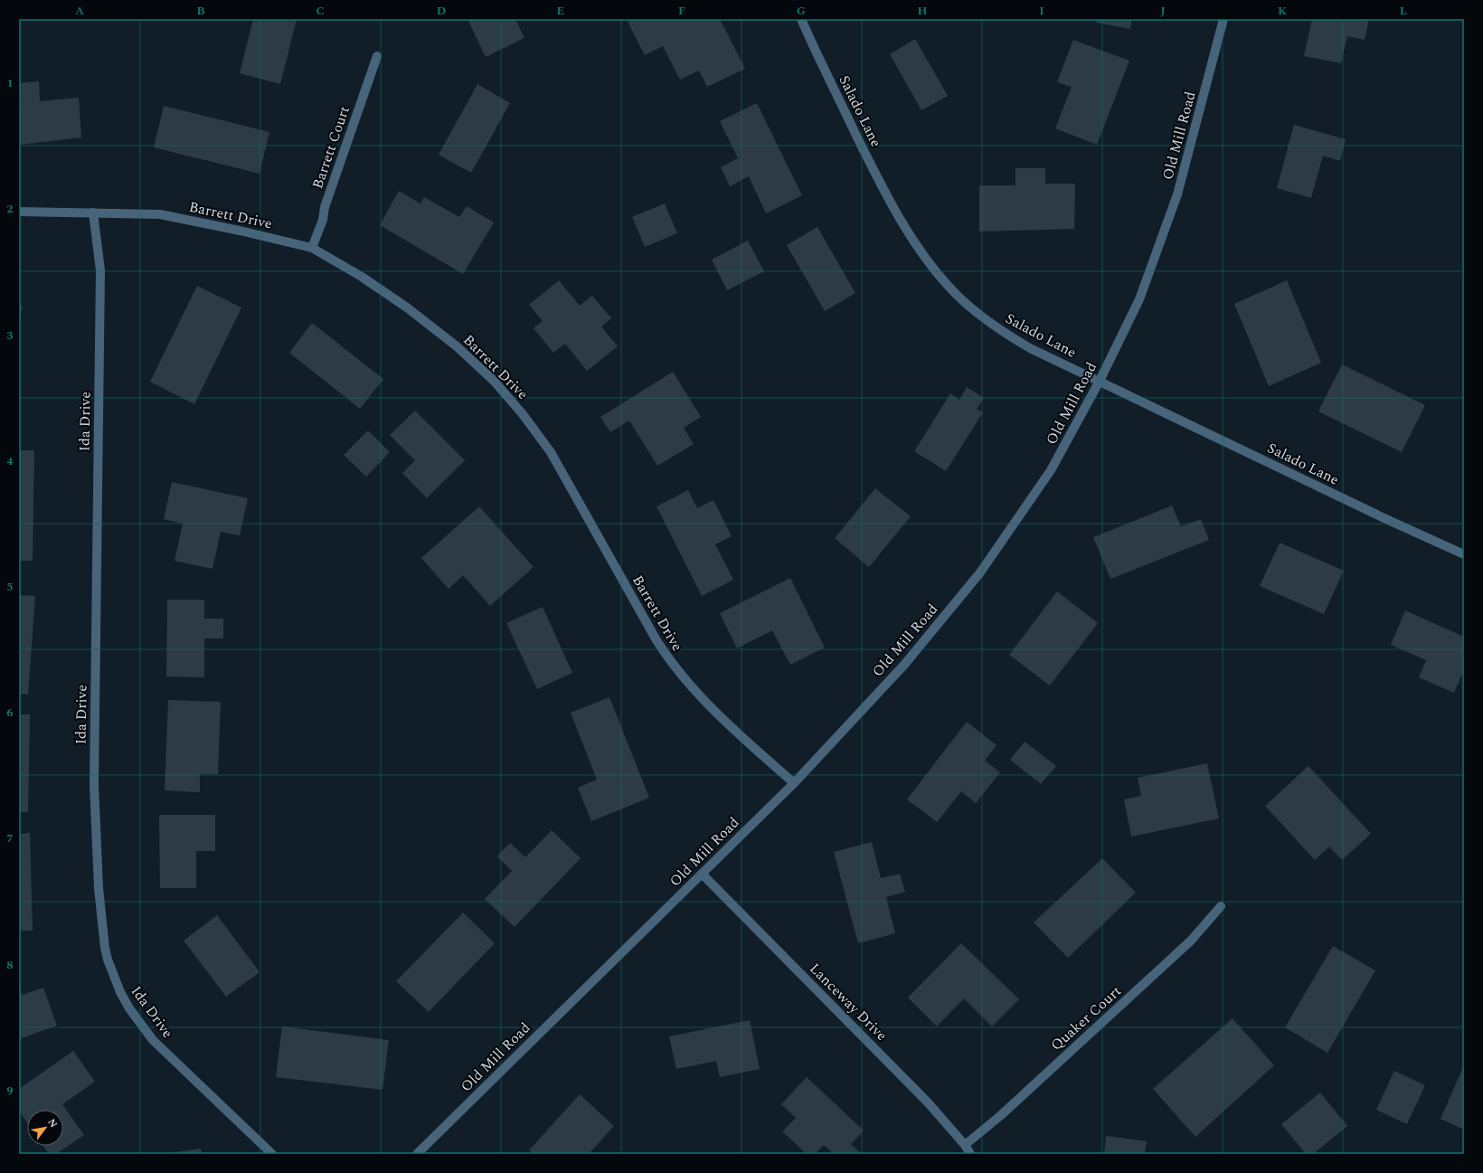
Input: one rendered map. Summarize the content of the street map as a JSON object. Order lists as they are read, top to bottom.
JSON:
{
  "streets": {
    "street": [
      "Salado Lane",
      "Old Mill Road",
      "Barrett Court",
      "Barrett Drive",
      "Ida Drive",
      "Lanceway Drive",
      "Quaker Court"
    ]
  },
  "crossings": [
    ["Salado Lane", "Old Mill Road"],
    ["Old Mill Road", "Barrett Drive"],
    ["Old Mill Road", "Lanceway Drive"],
    ["Barrett Court", "Barrett Drive"],
    ["Barrett Drive", "Ida Drive"],
    ["Lanceway Drive", "Quaker Court"]
  ],
  "north": "top right",
  "grid": {
    "columns": [
      "A",
      "B",
      "C",
      "D",
      "E",
      "F",
      "G",
      "H",
      "I",
      "J",
      "K",
      "L"
    ],
    "rows": [
      "1",
      "2",
      "3",
      "4",
      "5",
      "6",
      "7",
      "8",
      "9"
    ]
  }
}
